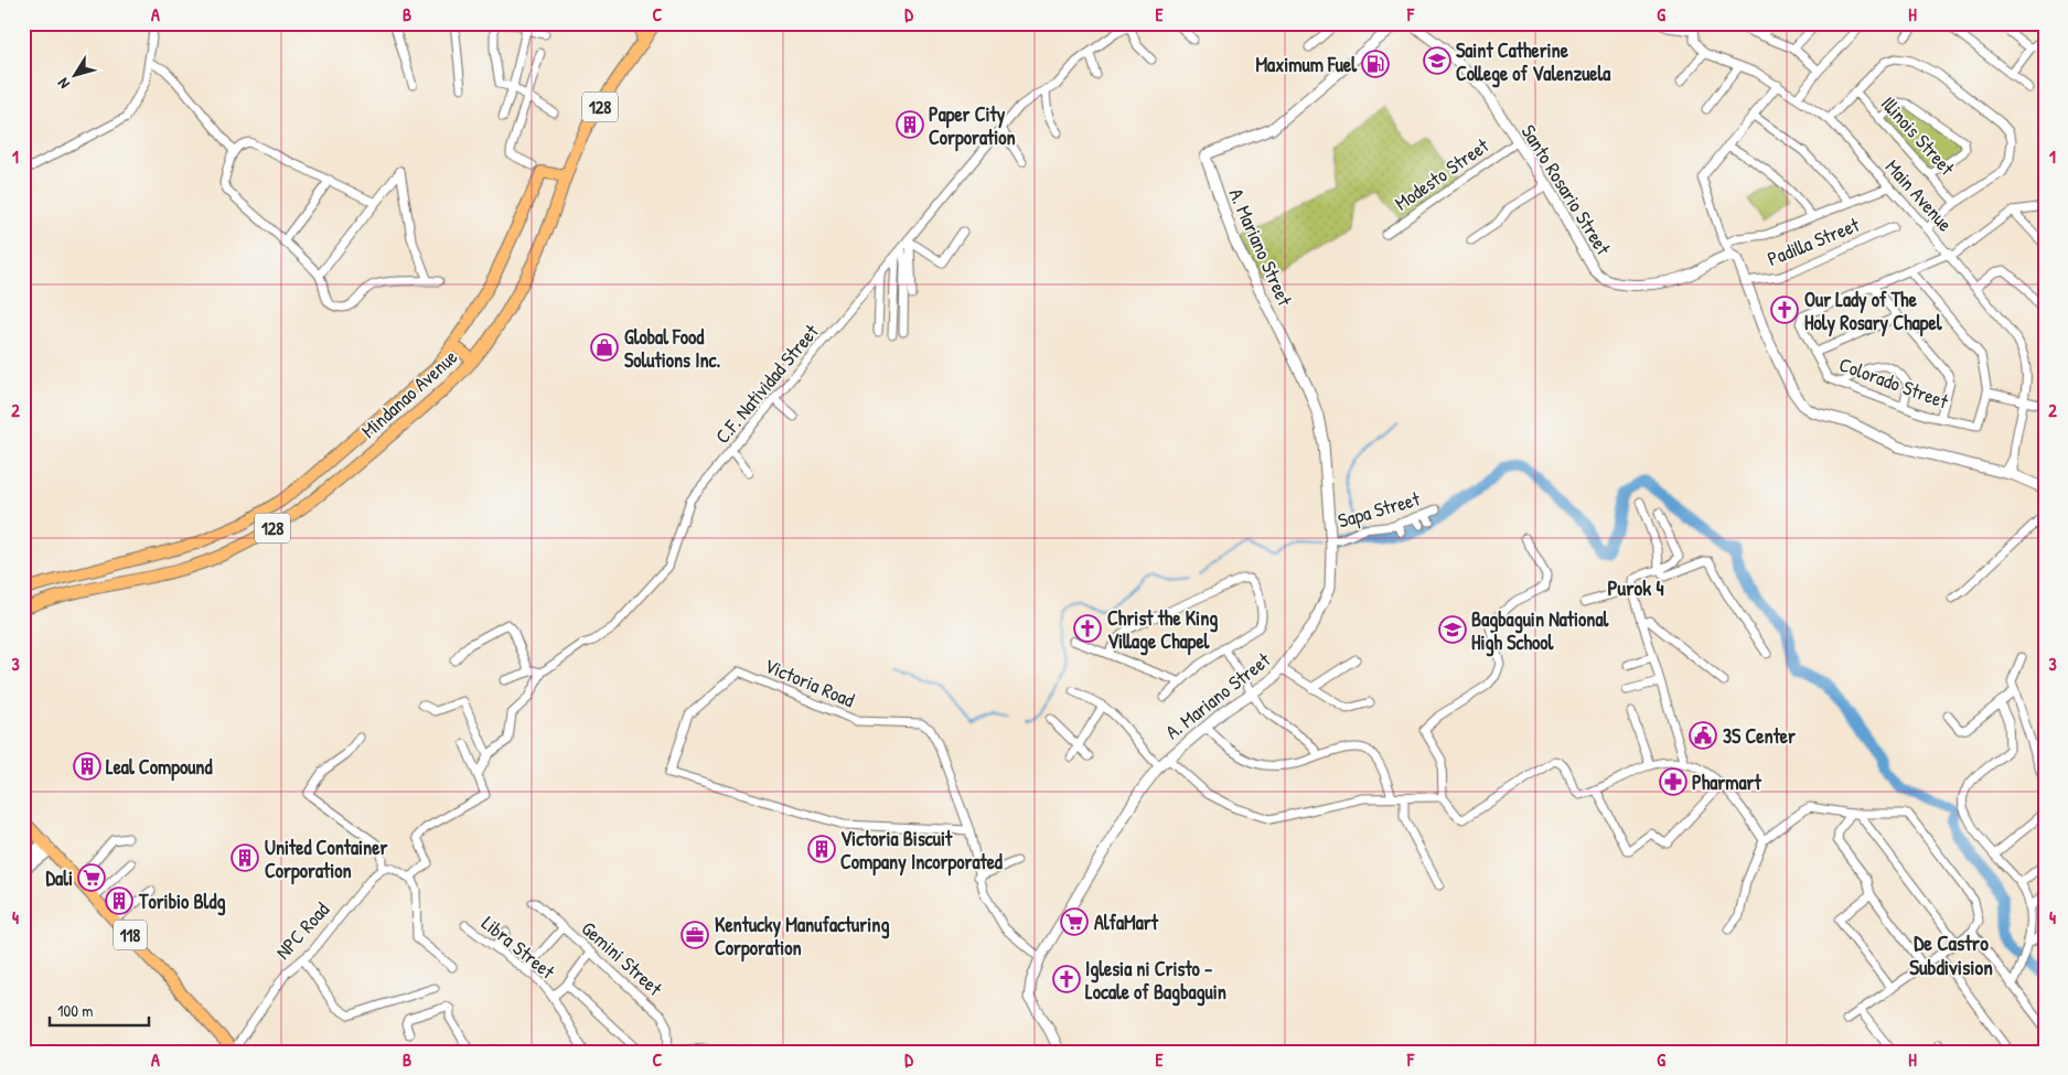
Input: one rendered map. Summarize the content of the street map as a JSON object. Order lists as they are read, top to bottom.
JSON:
{
  "streets": {
    "main road": ["128", "Mindanao Avenue", "118"],
    "street": [
      "Illinois Street",
      "Modesto Street",
      "Santo Rosario Street",
      "Main Avenue",
      "Padilla Street",
      "A. Mariano Street",
      "Colorado Street",
      "C.F. Natividad Street",
      "Sapa Street",
      "Victoria Road",
      "NPC Road",
      "Libra Street",
      "Gemini Street"
    ]
  },
  "crossings": [
    ["Modesto Street", "Santo Rosario Street"],
    ["Main Avenue", "Colorado Street"],
    ["A. Mariano Street", "Sapa Street"],
    ["A. Mariano Street", "Victoria Road"],
    ["NPC Road", "118"]
  ],
  "districts": ["Purok 4", "De Castro Subdivision"],
  "places": {
    "school or university": ["Saint Catherine College of Valenzuela", "Bagbaguin National High School"],
    "fuel station": ["Maximum Fuel"],
    "building": [
      "Paper City Corporation",
      "Leal Compound",
      "Victoria Biscuit Company Incorporated",
      "United Container Corporation",
      "Toribio Bldg"
    ],
    "church": ["Our Lady of The Holy Rosary Chapel", "Christ the King Village Chapel", "Iglesia ni Cristo - Locale of Bagbaguin"],
    "shop": ["Global Food Solutions Inc."],
    "public building": ["3S Center"],
    "pharmacy": ["Pharmart"],
    "supermarket": ["Dali", "AlfaMart"],
    "office": ["Kentucky Manufacturing Corporation"]
  },
  "scale_bar": "100 m",
  "north": "bottom left",
  "grid": {
    "columns": [
      "A",
      "B",
      "C",
      "D",
      "E",
      "F",
      "G",
      "H"
    ],
    "rows": [
      "1",
      "2",
      "3",
      "4"
    ]
  }
}
